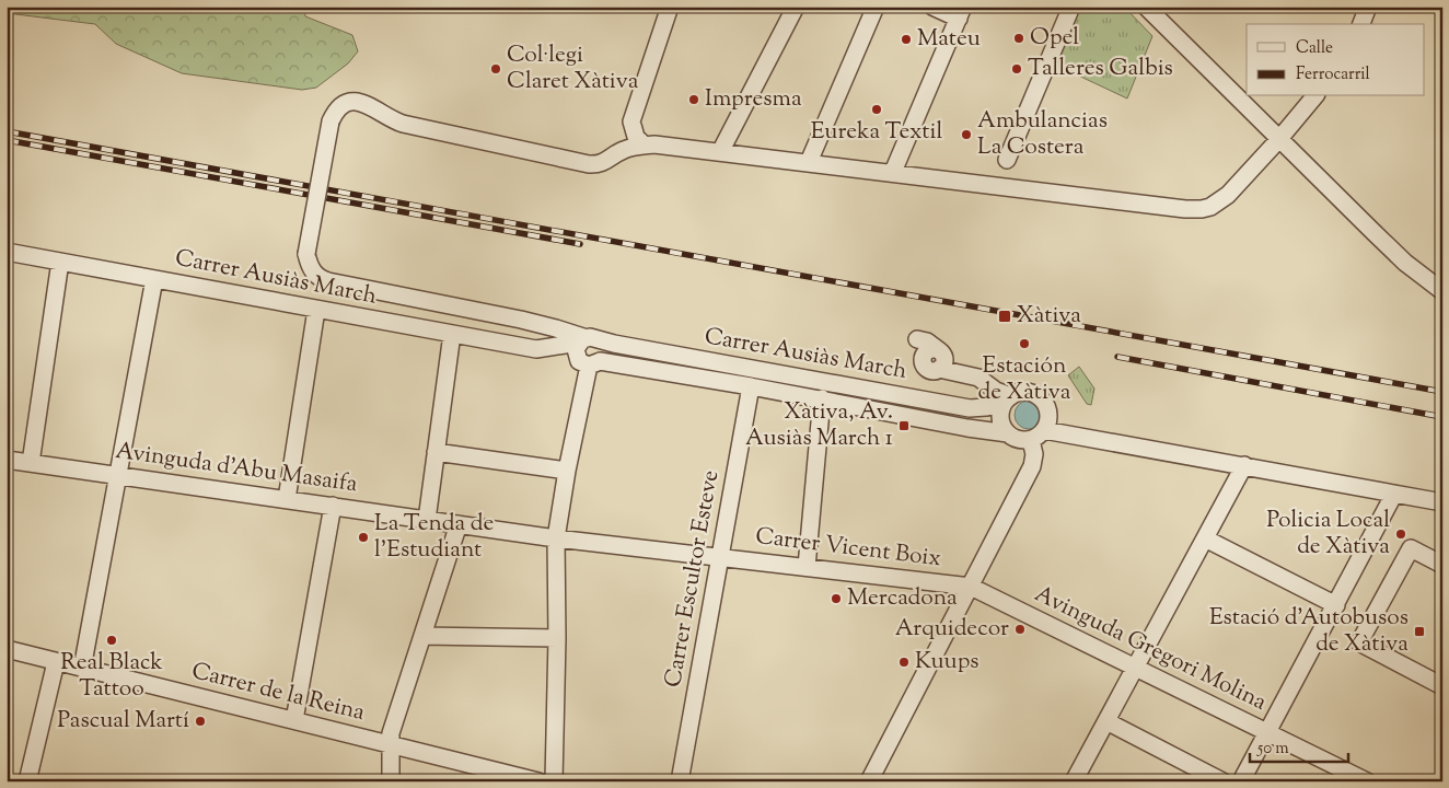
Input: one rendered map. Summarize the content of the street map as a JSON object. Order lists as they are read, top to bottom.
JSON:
{
  "streets": {
    "street": [
      "Carrer Ausiàs March",
      "Avinguda d'Abu Masaifa",
      "Carrer Vicent Boix",
      "Carrer Escultor Esteve",
      "Avinguda Gregori Molina",
      "Carrer de la Reina"
    ]
  },
  "crossings": [
    ["Carrer Ausiàs March", "Carrer Escultor Esteve"],
    ["Avinguda d'Abu Masaifa", "Carrer Vicent Boix"],
    ["Carrer Vicent Boix", "Carrer Escultor Esteve"],
    ["Carrer Vicent Boix", "Avinguda Gregori Molina"]
  ],
  "places": {
    "other": [
      "Opel",
      "Mateu",
      "Col·legi Claret Xàtiva",
      "Talleres Galbis",
      "Impresma",
      "Eureka Textil",
      "Ambulancias La Costera",
      "Estación de Xàtiva",
      "Policia Local de Xàtiva",
      "La Tenda de l'Estudiant",
      "Mercadona",
      "Arquidecor",
      "Real Black Tattoo",
      "Kuups",
      "Pascual Martí"
    ],
    "transit": ["Xàtiva", "Xàtiva, Av. Ausiàs March 1", "Estació d'Autobusos de Xàtiva"]
  },
  "legend": ["Calle", "Ferrocarril"],
  "scale_bar": "50 m"
}
